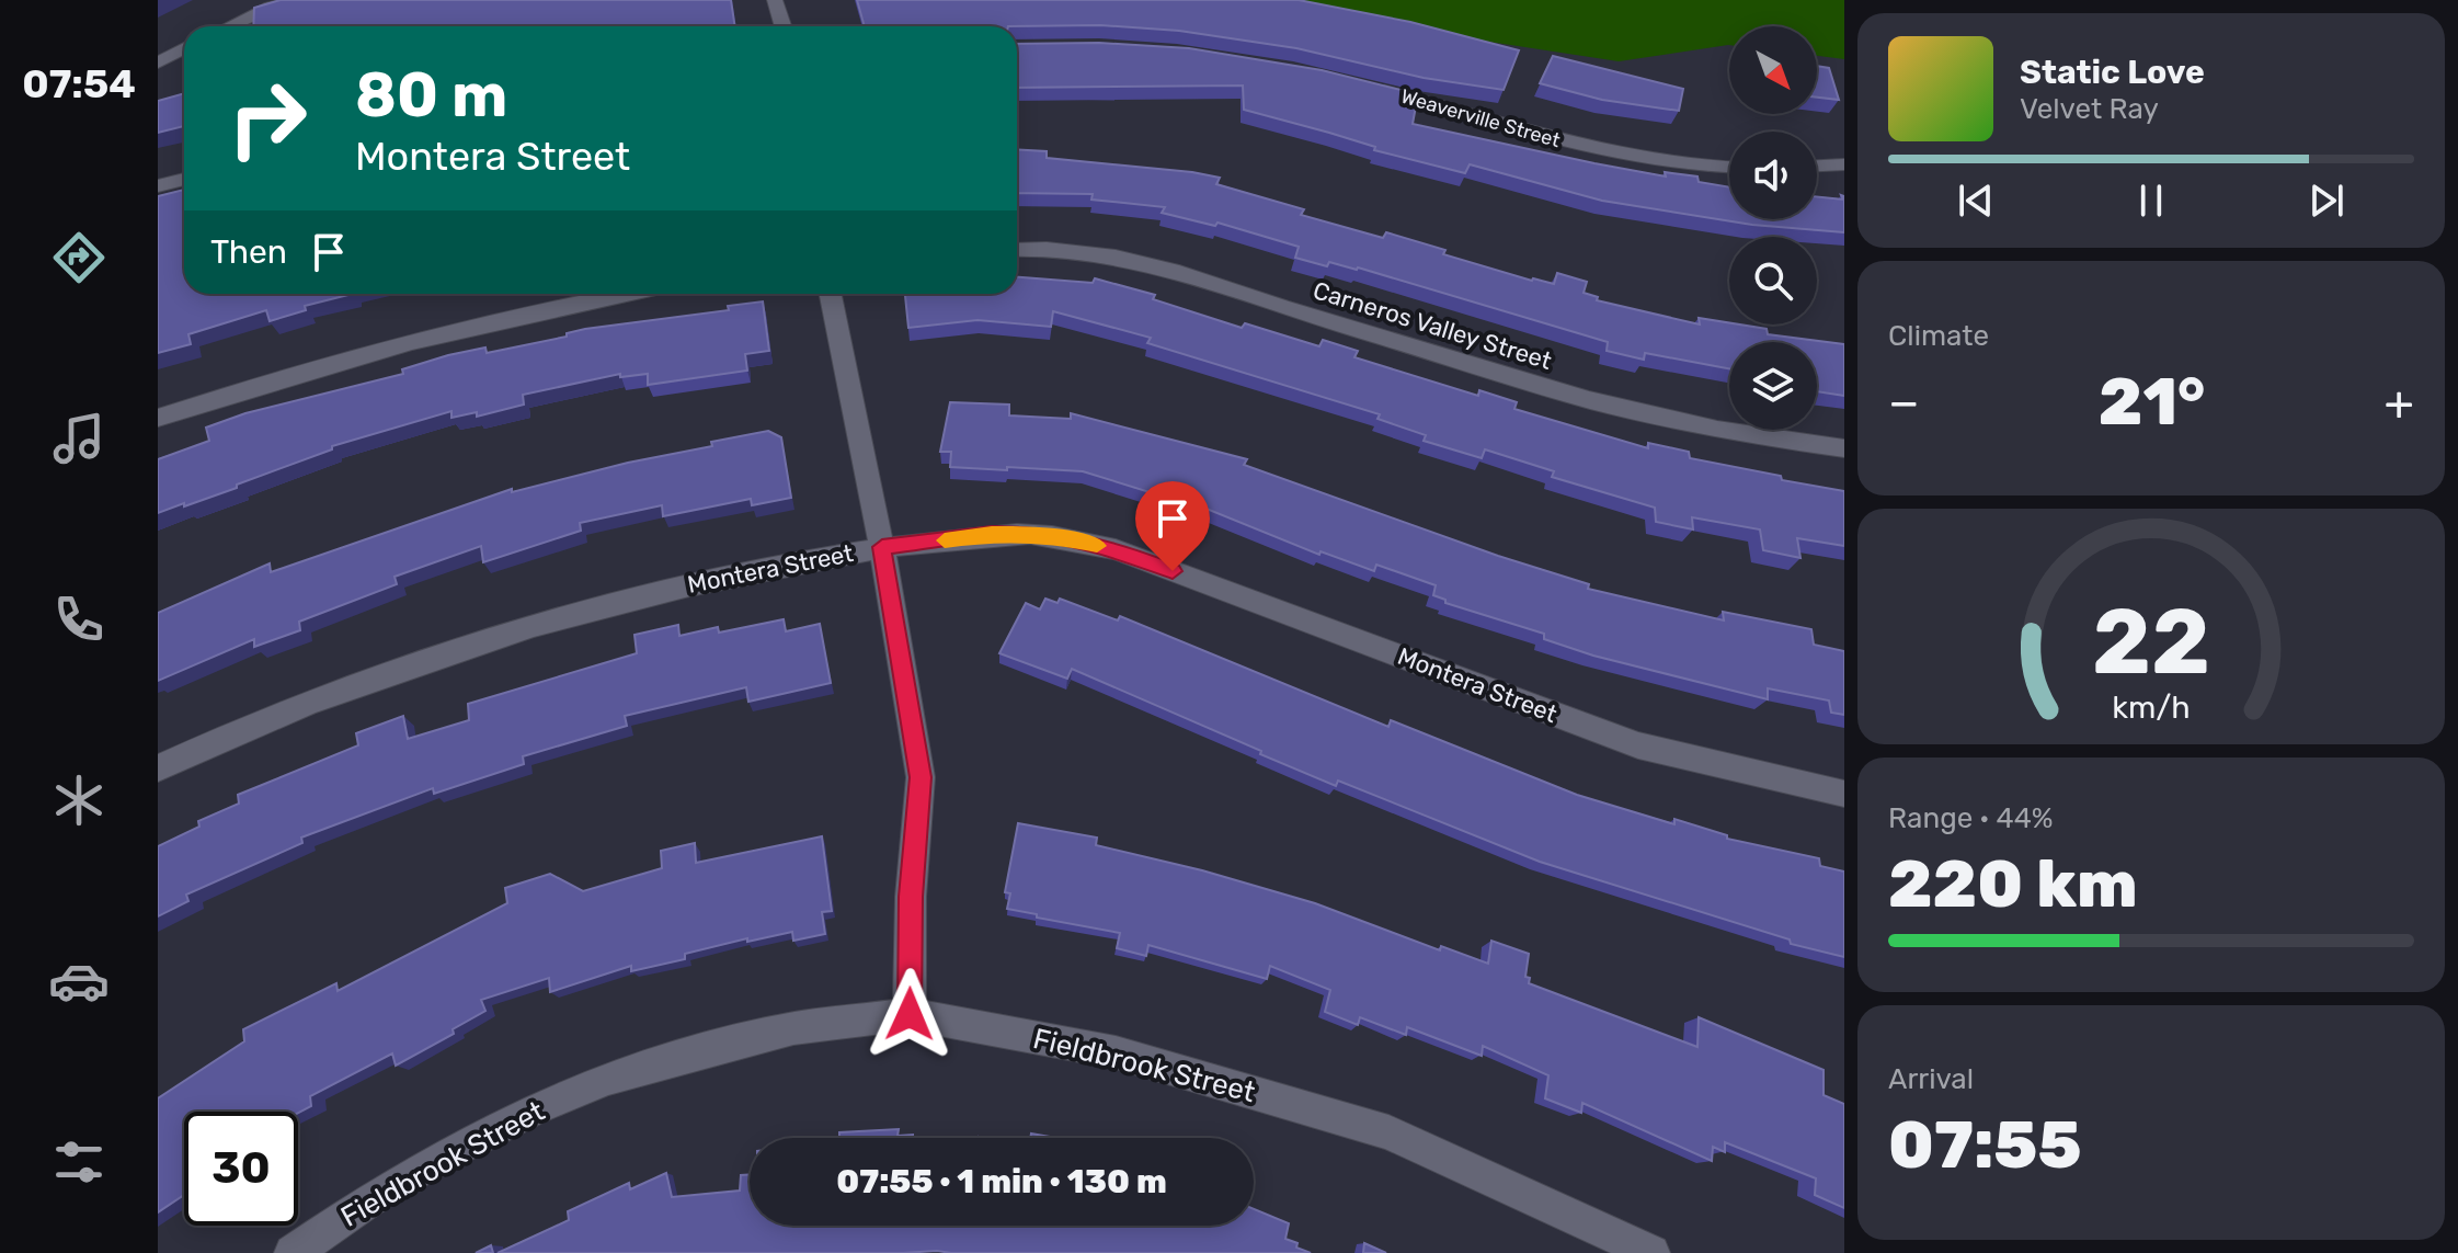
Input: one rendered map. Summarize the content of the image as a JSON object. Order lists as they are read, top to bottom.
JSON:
{
  "streets": {
    "street": [
      "Weaverville Street",
      "Carneros Valley Street",
      "Montera Street",
      "Fieldbrook Street"
    ]
  },
  "north": "bottom right",
  "page": {
    "tabs": "07:54",
    "turn": ["80 m", "Montera Street"],
    "song": ["Static Love", "Velvet Ray"],
    "then": "Then",
    "tile": [
      "Climate",
      ["Range · 44%", "220 km"],
      ["Arrival", "07:55"]
    ],
    "heat": ["−", "21°", "+"],
    "limit": "30",
    "trip": "07:55 · 1 min · 130 m",
    "gauge": ["22", "km/h"]
  }
}
